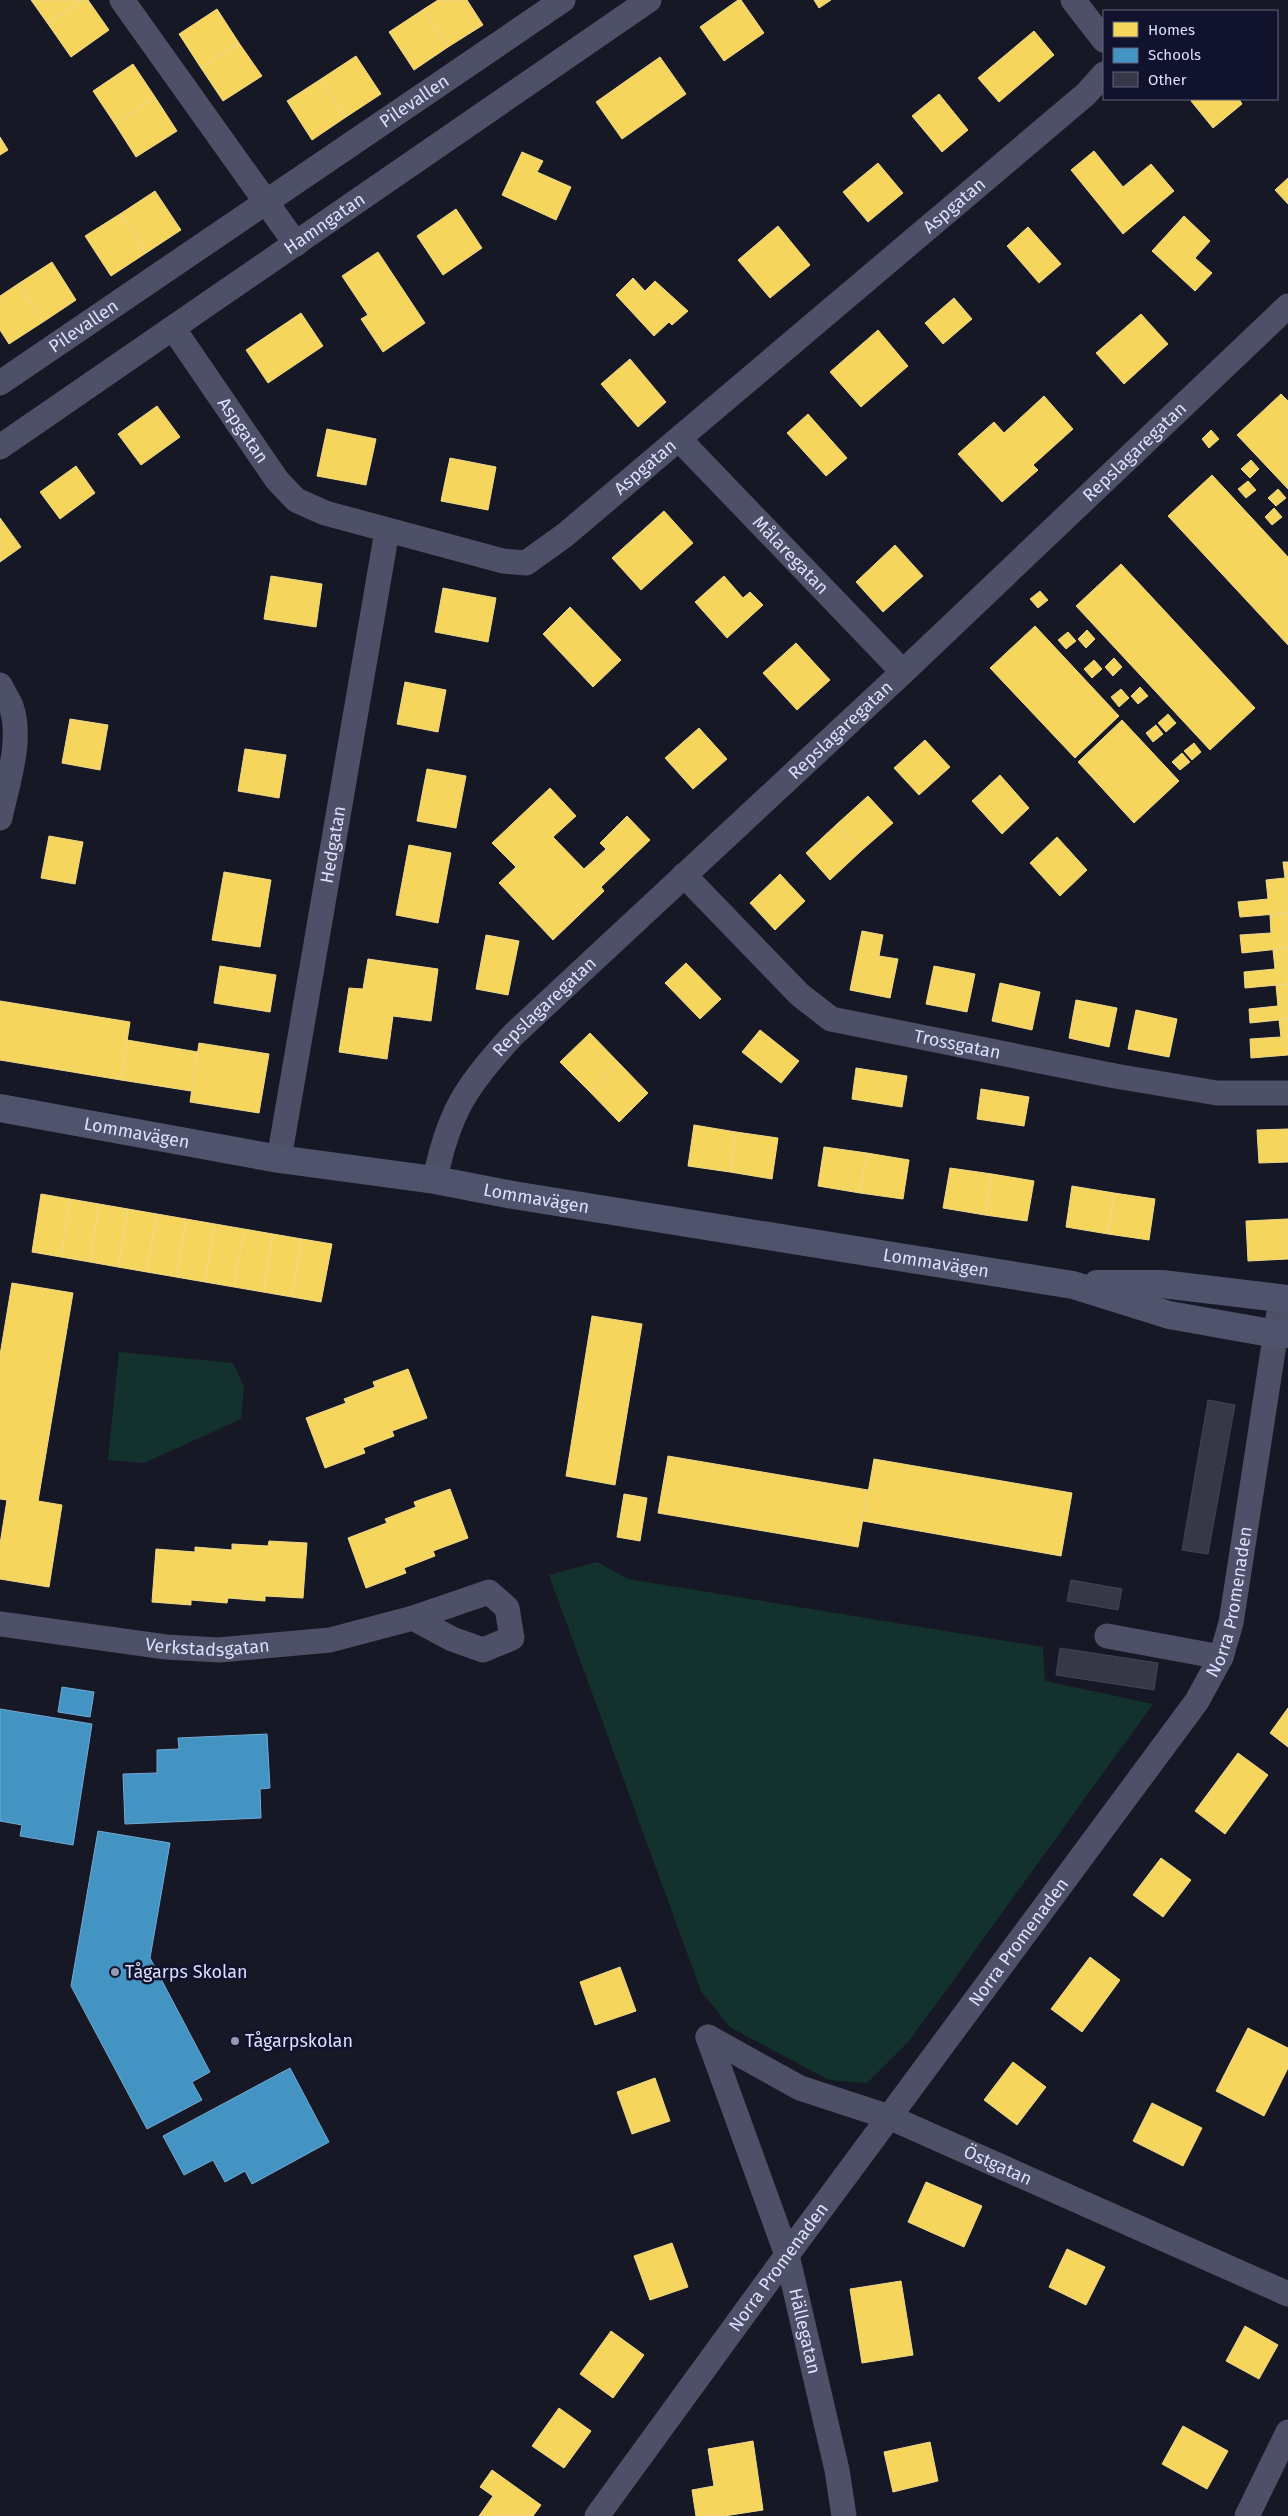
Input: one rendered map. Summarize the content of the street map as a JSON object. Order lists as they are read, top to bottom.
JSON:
{
  "streets": {
    "street": [
      "Pilevallen",
      "Aspgatan",
      "Hamngatan",
      "Repslagaregatan",
      "Målaregatan",
      "Hedgatan",
      "Trossgatan",
      "Lommavägen",
      "Norra Promenaden",
      "Verkstadsgatan",
      "Östgatan",
      "Hällegatan"
    ]
  },
  "crossings": [
    ["Aspgatan", "Hamngatan"],
    ["Aspgatan", "Målaregatan"],
    ["Aspgatan", "Hedgatan"],
    ["Repslagaregatan", "Målaregatan"],
    ["Repslagaregatan", "Trossgatan"],
    ["Repslagaregatan", "Lommavägen"],
    ["Hedgatan", "Lommavägen"],
    ["Lommavägen", "Norra Promenaden"],
    ["Norra Promenaden", "Östgatan"],
    ["Norra Promenaden", "Hällegatan"],
    ["Östgatan", "Hällegatan"]
  ],
  "places": ["Tågarps Skolan", "Tågarpskolan"],
  "legend": ["Homes", "Schools", "Other"]
}
